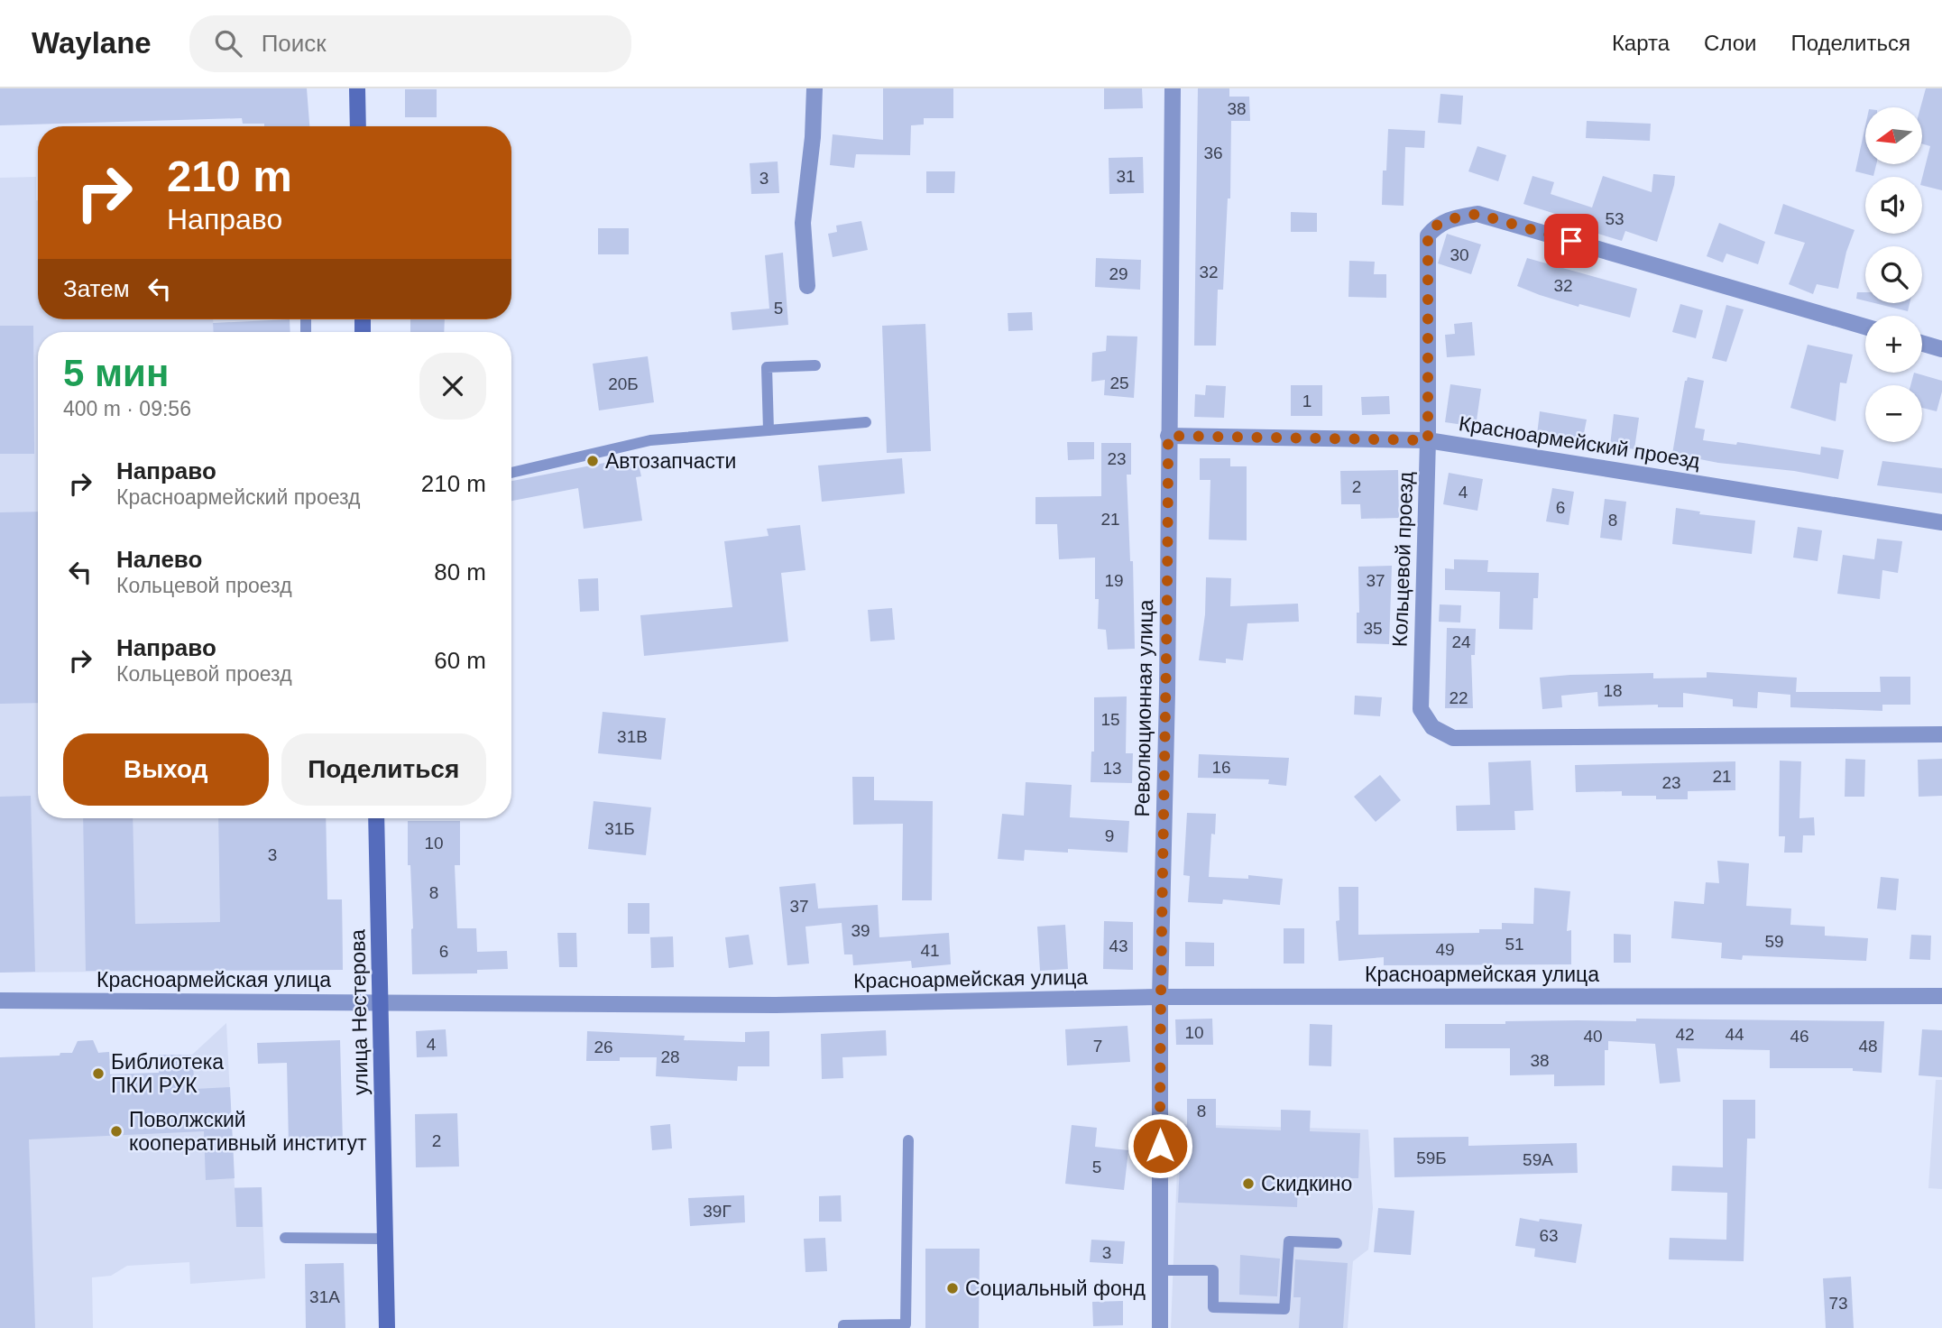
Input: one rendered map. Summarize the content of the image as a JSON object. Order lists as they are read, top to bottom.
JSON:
{
  "streets": {
    "main road": ["улица Нестерова"],
    "street": [
      "Красноармейский проезд",
      "Кольцевой проезд",
      "Революционная улица",
      "Красноармейская улица"
    ]
  },
  "crossings": [
    ["Красноармейский проезд", "Кольцевой проезд"],
    ["Красноармейский проезд", "Революционная улица"],
    ["Революционная улица", "Красноармейская улица"],
    ["Красноармейская улица", "улица Нестерова"]
  ],
  "places": [
    "Автозапчасти",
    "Библиотека ПКИ РУК",
    "Поволжский кооперативный институт",
    "Скидкино",
    "Социальный фонд"
  ],
  "house_numbers": [
    "38",
    "36",
    "31",
    "3",
    "53",
    "30",
    "32",
    "29",
    "32",
    "5",
    "25",
    "20Б",
    "1",
    "23",
    "2",
    "4",
    "6",
    "21",
    "8",
    "19",
    "37",
    "35",
    "24",
    "18",
    "22",
    "15",
    "31В",
    "16",
    "13",
    "21",
    "23",
    "31Б",
    "9",
    "10",
    "3",
    "8",
    "37",
    "39",
    "59",
    "51",
    "43",
    "49",
    "41",
    "6",
    "10",
    "42",
    "44",
    "40",
    "46",
    "4",
    "7",
    "48",
    "26",
    "28",
    "38",
    "8",
    "2",
    "59Б",
    "59А",
    "5",
    "39Г",
    "63",
    "3",
    "31А",
    "73"
  ],
  "north": "left",
  "page": {
    "header": "Waylane",
    "search": "Поиск",
    "nav": ["Карта", "Слои", "Поделиться"],
    "map_buttons": ["+", "−"],
    "turn": ["210 m", "Направо"],
    "then": "Затем",
    "heading": ["5 мин", "400 m · 09:56"],
    "list": [
      {
        "name": "Направо",
        "note": "Красноармейский проезд",
        "value": "210 m"
      },
      {
        "name": "Налево",
        "note": "Кольцевой проезд",
        "value": "80 m"
      },
      {
        "name": "Направо",
        "note": "Кольцевой проезд",
        "value": "60 m"
      }
    ],
    "buttons": ["Выход", "Поделиться"]
  }
}
